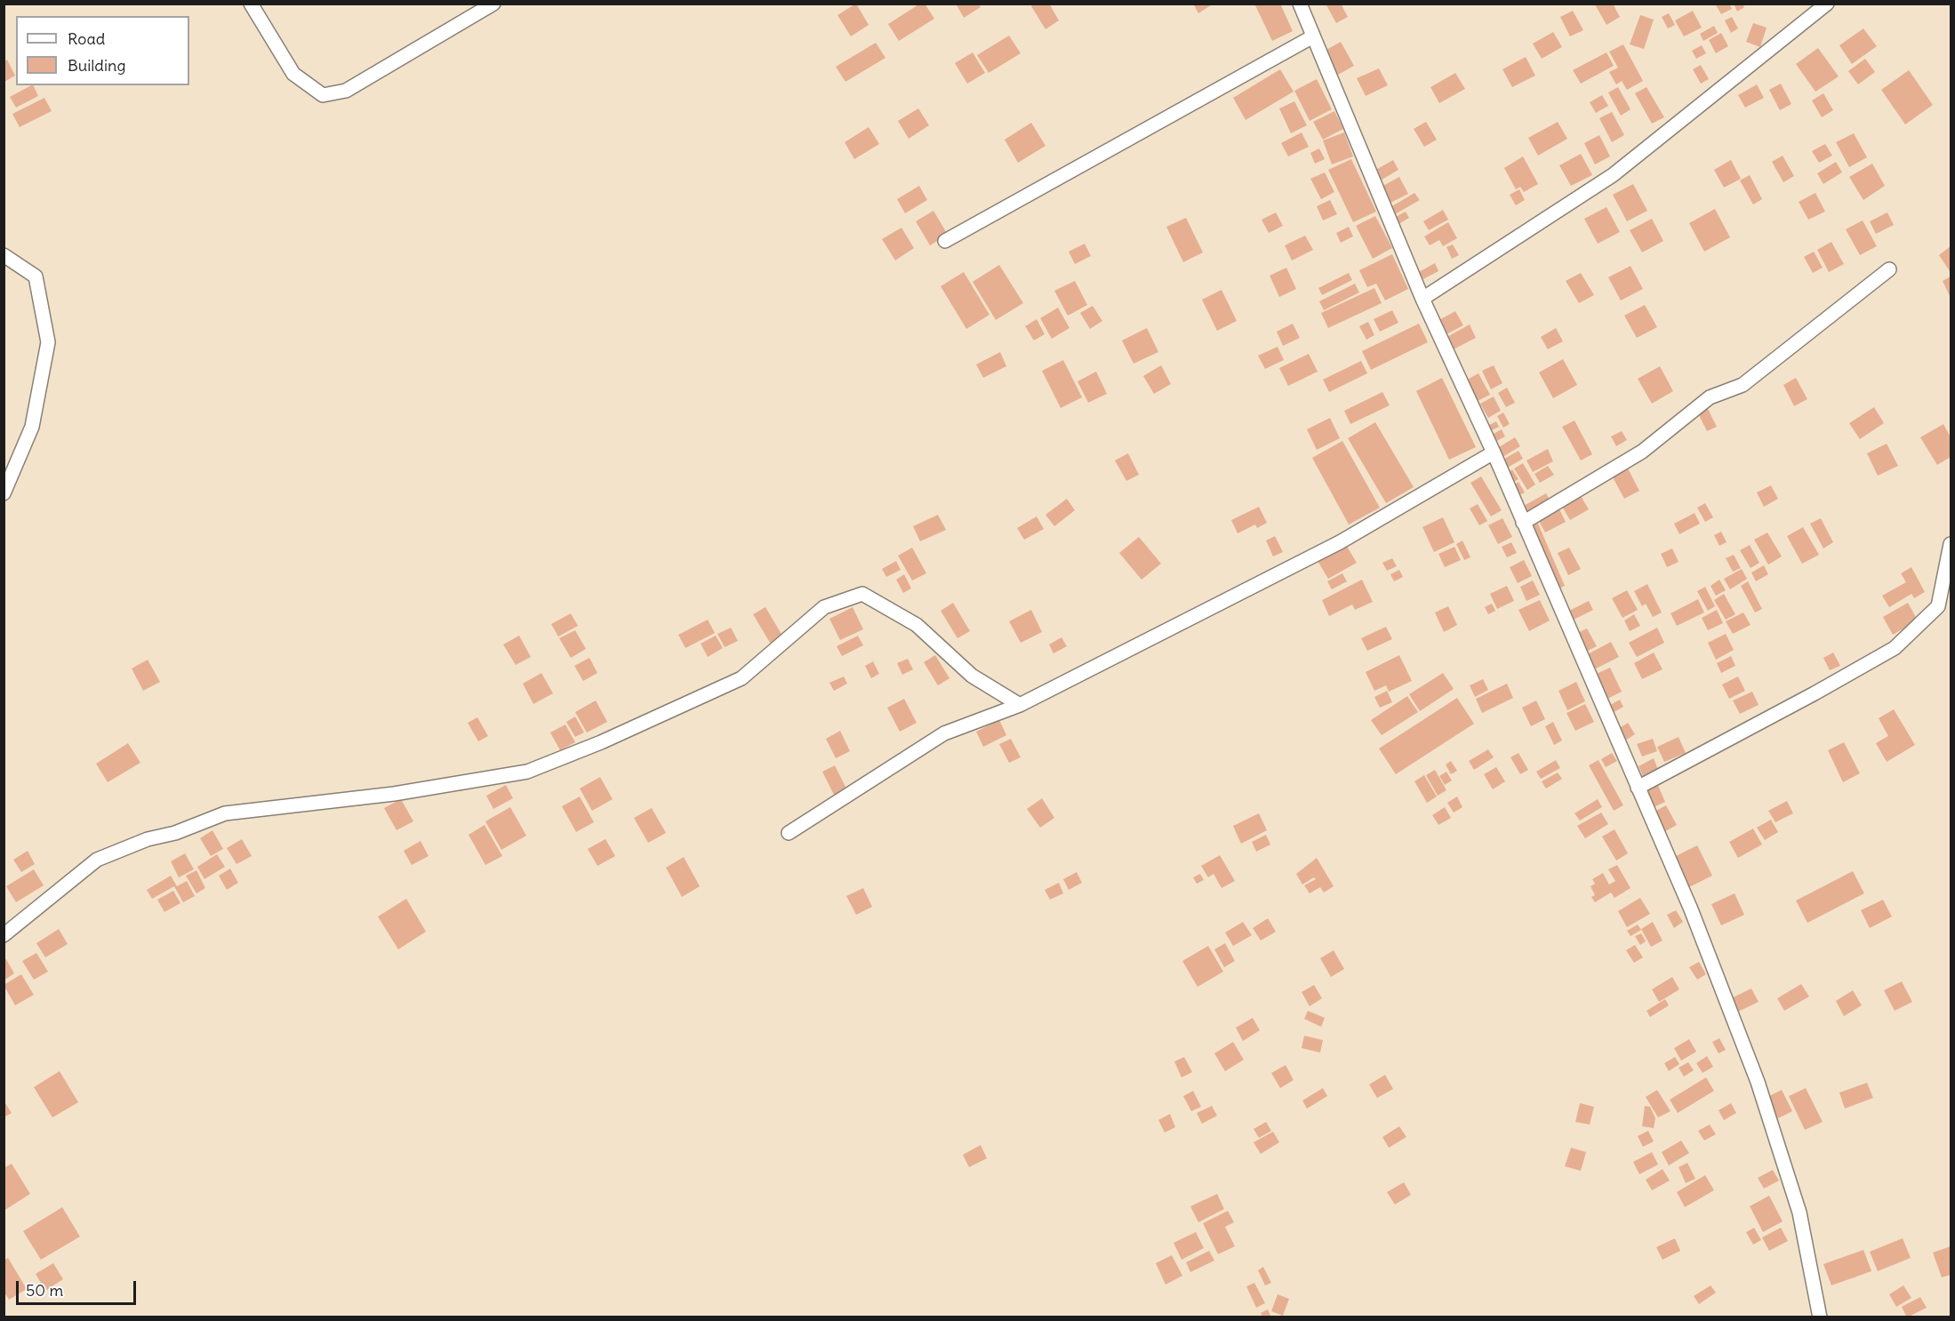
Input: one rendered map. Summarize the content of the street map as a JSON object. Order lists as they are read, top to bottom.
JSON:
{
  "legend": ["Road", "Building"],
  "scale_bar": "50 m"
}
